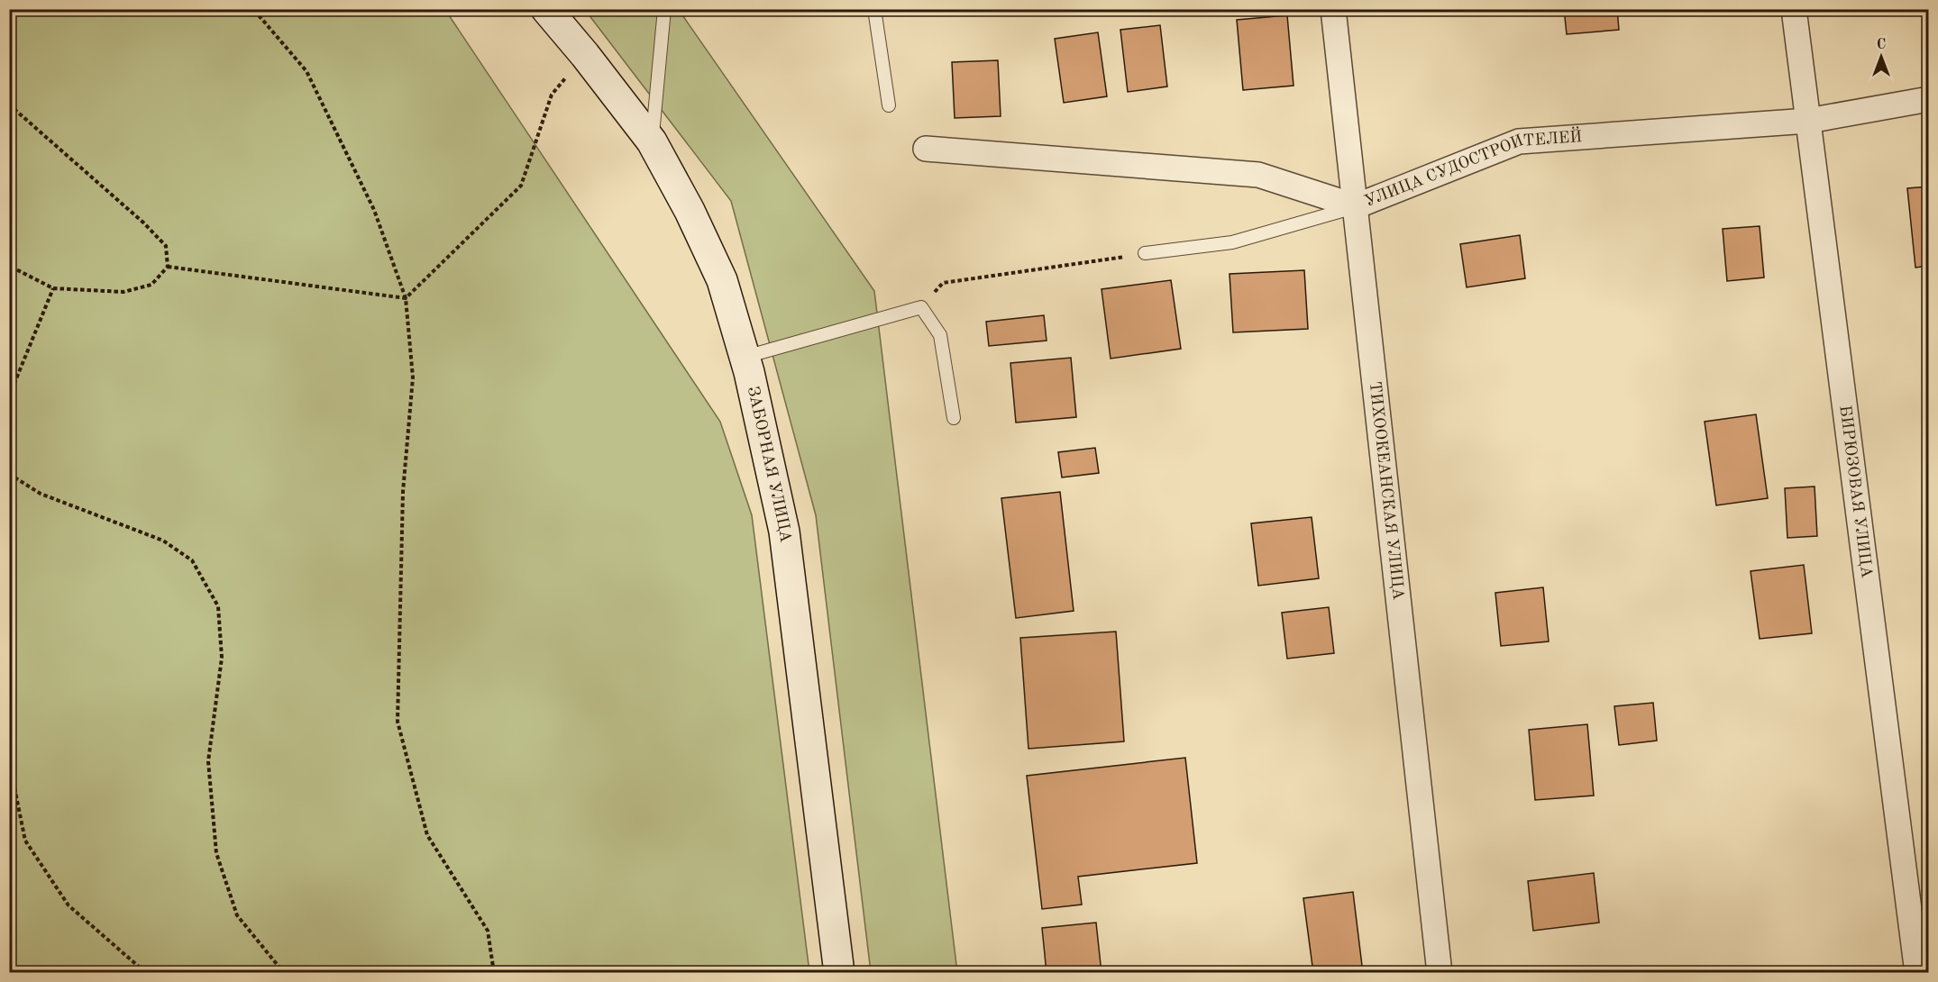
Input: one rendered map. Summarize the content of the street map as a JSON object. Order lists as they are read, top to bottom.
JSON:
{
  "streets": {
    "street": [
      "УЛИЦА СУДОСТРОИТЕЛЕЙ",
      "ЗАБОРНАЯ УЛИЦА",
      "ТИХООКЕАНСКАЯ УЛИЦА",
      "БИРЮЗОВАЯ УЛИЦА"
    ]
  },
  "crossings": [
    ["УЛИЦА СУДОСТРОИТЕЛЕЙ", "ТИХООКЕАНСКАЯ УЛИЦА"],
    ["УЛИЦА СУДОСТРОИТЕЛЕЙ", "БИРЮЗОВАЯ УЛИЦА"]
  ],
  "north": "top"
}
